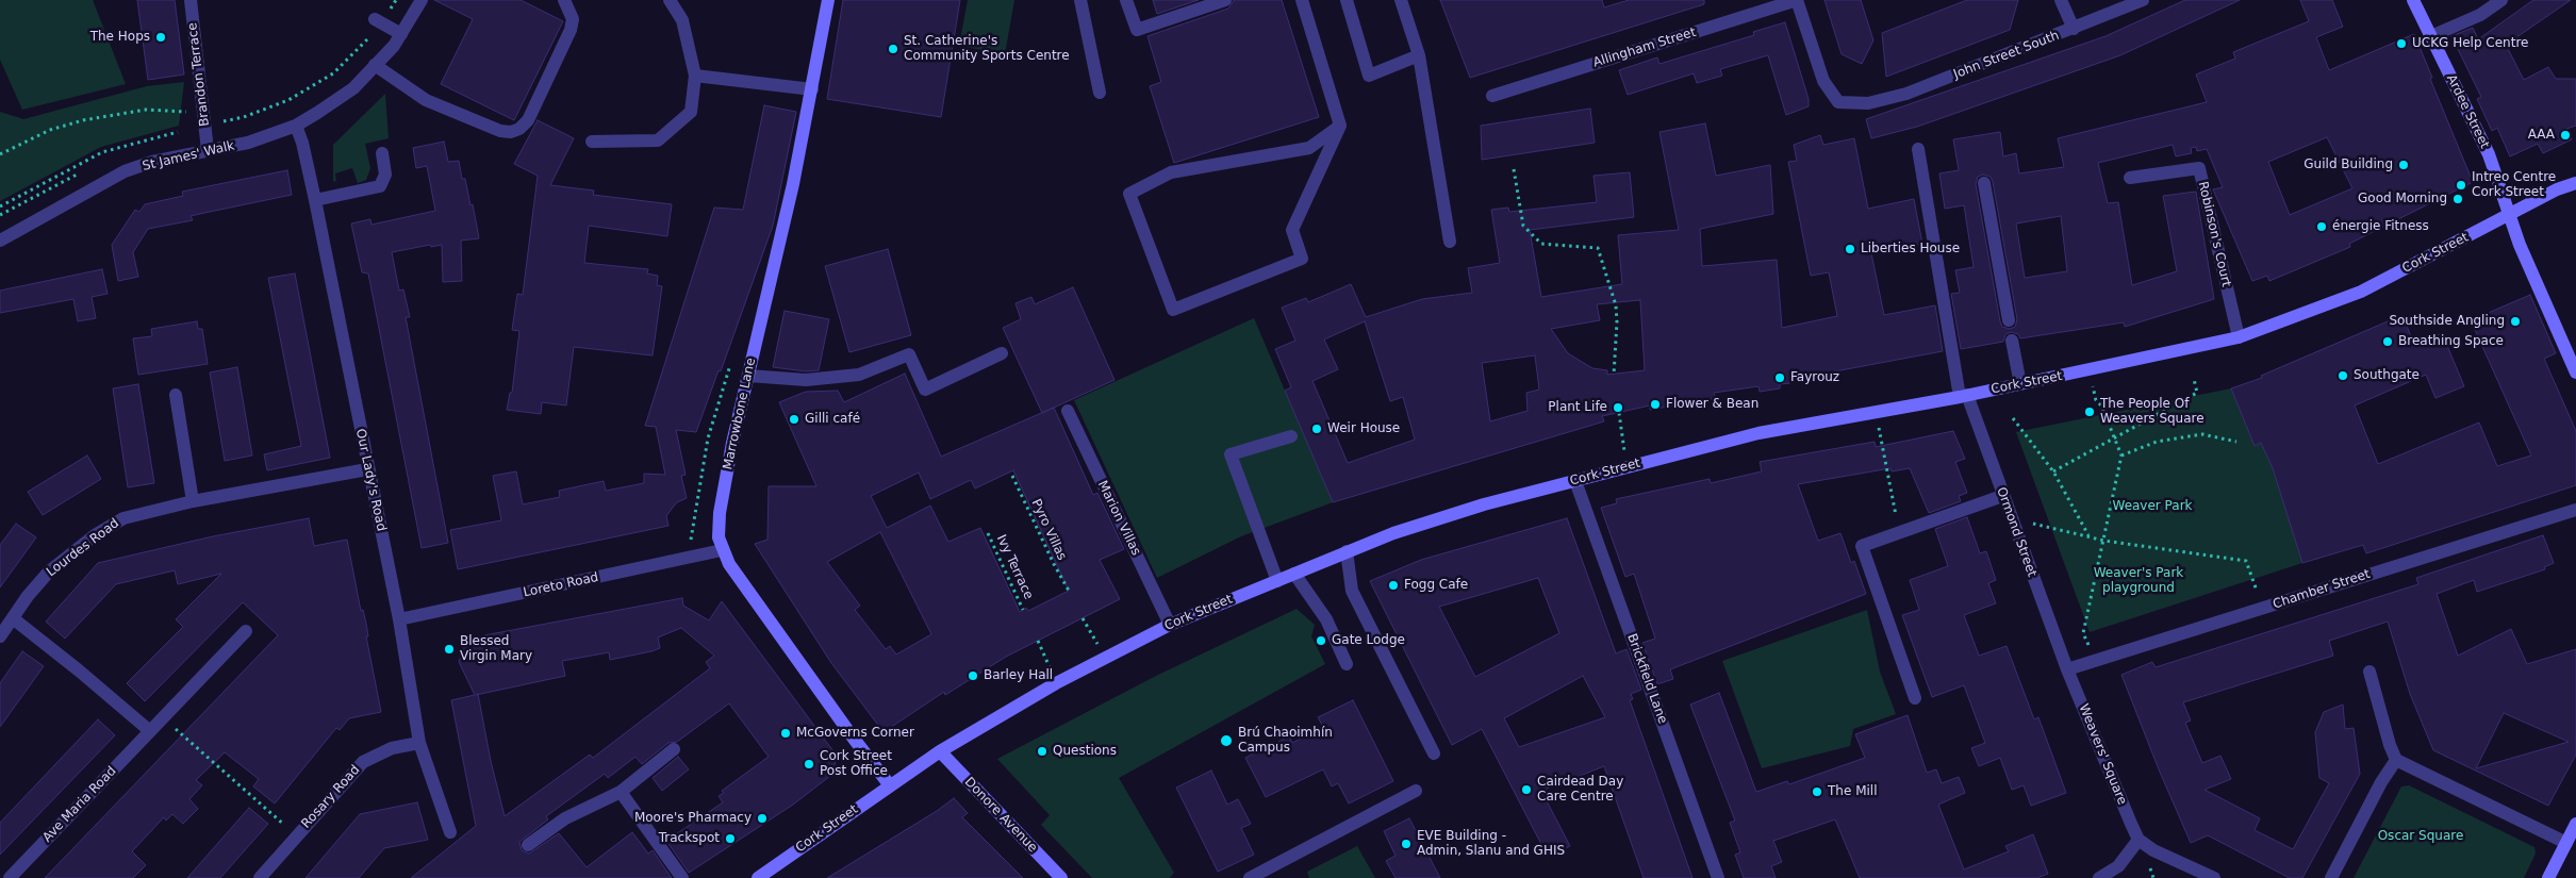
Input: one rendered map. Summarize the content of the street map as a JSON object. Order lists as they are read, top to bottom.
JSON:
{
  "streets": {
    "main road": [
      "Ardee Street",
      "Cork Street",
      "Marrowbone Lane",
      "Donore Avenue"
    ],
    "street": [
      "Allingham Street",
      "John Street South",
      "Brandon Terrace",
      "St James' Walk",
      "Robinson's Court",
      "Our Lady's Road",
      "Marion Villas",
      "Ormond Street",
      "Lourdes Road",
      "Loreto Road",
      "Chamber Street",
      "Brickfield Lane",
      "Weavers' Square",
      "Rosary Road",
      "Ave Maria Road"
    ],
    "path": ["Pyro Villas", "Ivy Terrace"]
  },
  "crossings": [
    ["Allingham Street", "John Street South"],
    ["Brandon Terrace", "St James' Walk"],
    ["Ardee Street", "Cork Street"],
    ["St James' Walk", "Our Lady's Road"],
    ["Robinson's Court", "Cork Street"],
    ["Cork Street", "Marrowbone Lane"],
    ["Cork Street", "Marion Villas"],
    ["Cork Street", "Ormond Street"],
    ["Cork Street", "Brickfield Lane"],
    ["Cork Street", "Donore Avenue"],
    ["Marrowbone Lane", "Loreto Road"],
    ["Our Lady's Road", "Lourdes Road"],
    ["Our Lady's Road", "Loreto Road"],
    ["Our Lady's Road", "Rosary Road"],
    ["Ormond Street", "Chamber Street"],
    ["Ormond Street", "Weavers' Square"],
    ["Chamber Street", "Weavers' Square"]
  ],
  "parks": ["Weaver Park", "Weaver's Park playground", "Oscar Square"],
  "places": [
    "The Hops",
    "UCKG Help Centre",
    "St. Catherine's Community Sports Centre",
    "AAA",
    "Guild Building",
    "Intreo Centre Cork Street",
    "Good Morning",
    "énergie Fitness",
    "Liberties House",
    "Southside Angling",
    "Breathing Space",
    "Southgate",
    "Fayrouz",
    "Flower & Bean",
    "Plant Life",
    "The People Of Weavers Square",
    "Gilli café",
    "Weir House",
    "Fogg Cafe",
    "Gate Lodge",
    "Blessed Virgin Mary",
    "Barley Hall",
    "McGoverns Corner",
    "Brú Chaoimhín Campus",
    "Questions",
    "Cork Street Post Office",
    "Cairdead Day Care Centre",
    "The Mill",
    "Moore's Pharmacy",
    "Trackspot",
    "EVE Building - Admin, Slanu and GHIS"
  ]
}
